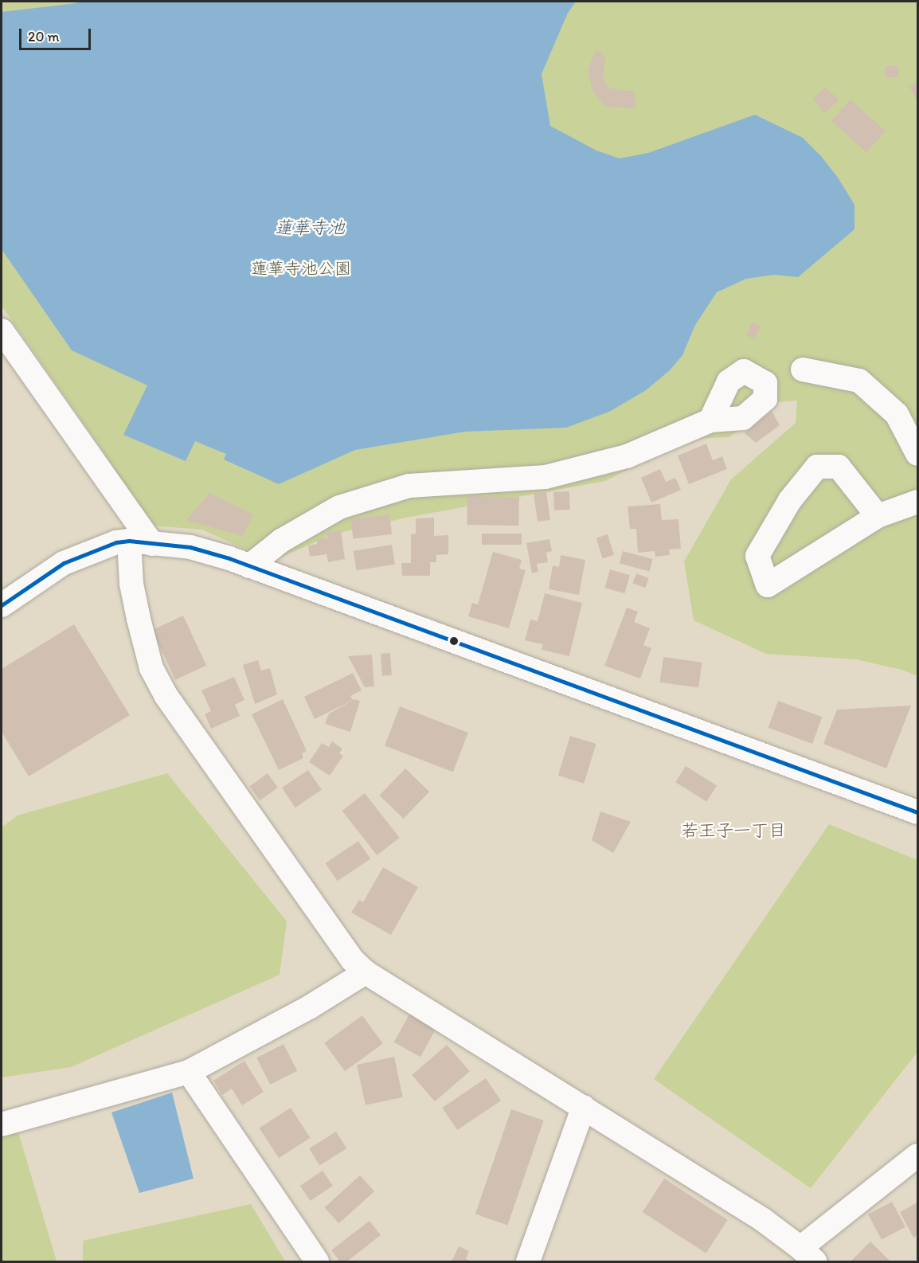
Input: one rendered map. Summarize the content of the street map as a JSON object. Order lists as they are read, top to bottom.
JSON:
{
  "districts": ["若王子一丁目"],
  "water": ["蓮華寺池"],
  "parks": ["蓮華寺池公園"],
  "scale_bar": "20 m"
}
